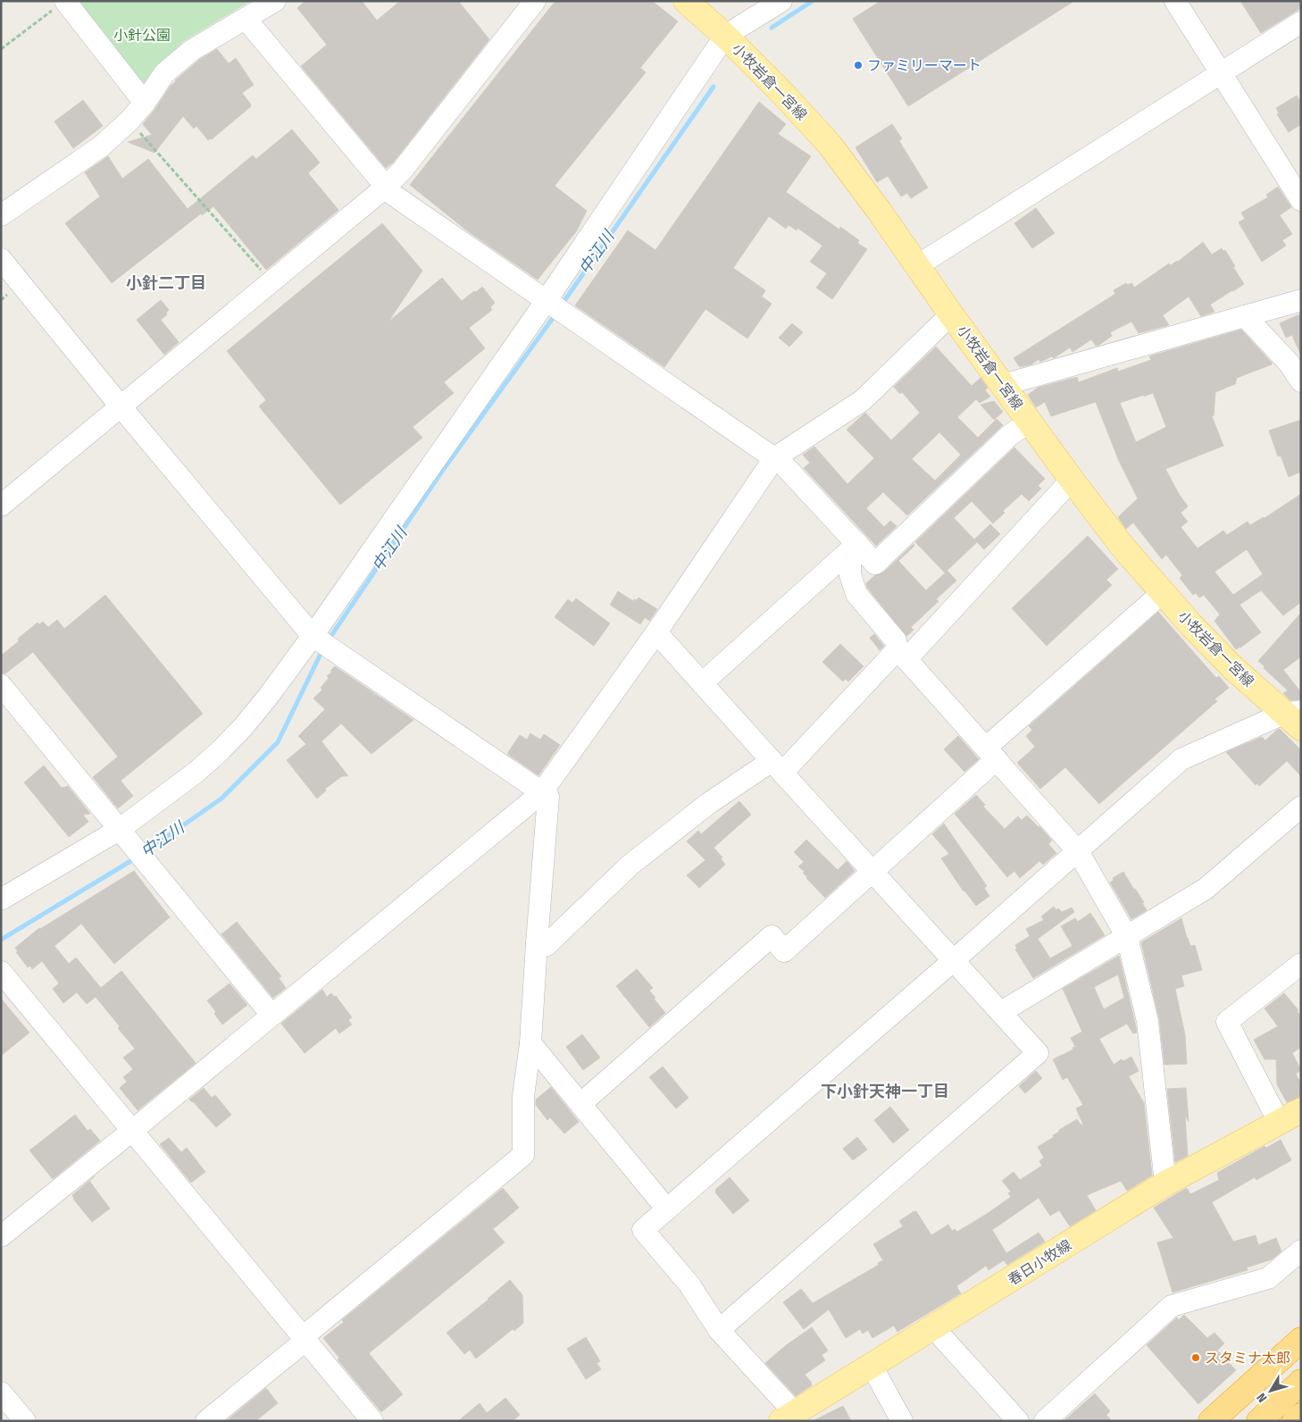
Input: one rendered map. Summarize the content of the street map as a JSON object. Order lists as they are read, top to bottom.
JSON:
{
  "streets": {
    "main road": ["小牧岩倉一宮線", "春日小牧線"]
  },
  "districts": ["小針二丁目", "下小針天神一丁目"],
  "water": ["中江川"],
  "parks": ["小針公園"],
  "places": ["ファミリーマート", "スタミナ太郎"],
  "north": "bottom left"
}
